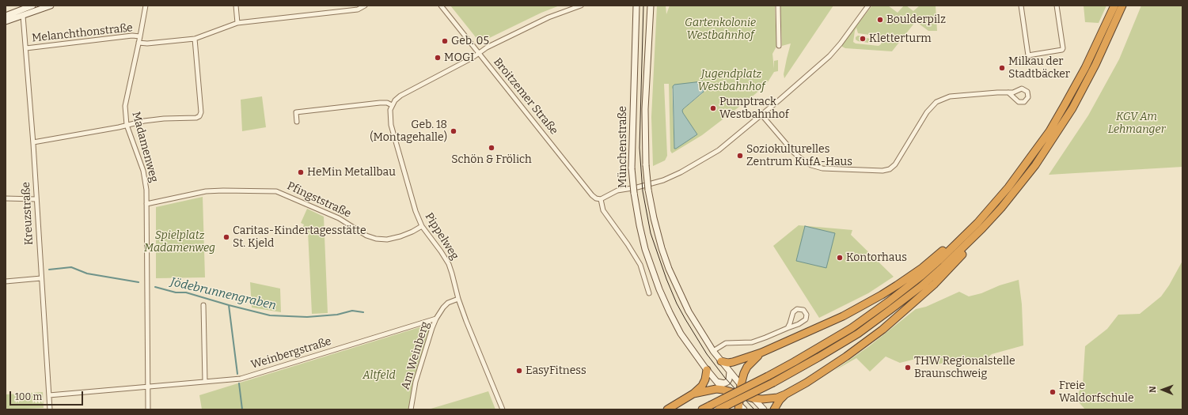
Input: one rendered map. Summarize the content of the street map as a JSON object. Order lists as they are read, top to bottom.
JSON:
{
  "streets": {
    "main road": ["Münchenstraße"],
    "street": [
      "Melanchthonstraße",
      "Broitzemer Straße",
      "Madamenweg",
      "Pfingststraße",
      "Kreuzstraße",
      "Pippelweg",
      "Weinbergstraße",
      "Am Weinberg"
    ]
  },
  "crossings": [
    ["Melanchthonstraße", "Madamenweg"],
    ["Melanchthonstraße", "Kreuzstraße"],
    ["Madamenweg", "Pfingststraße"],
    ["Madamenweg", "Weinbergstraße"],
    ["Pfingststraße", "Pippelweg"],
    ["Kreuzstraße", "Weinbergstraße"],
    ["Pippelweg", "Am Weinberg"],
    ["Weinbergstraße", "Am Weinberg"]
  ],
  "water": ["Jödebrunnengraben"],
  "parks": [
    "Gartenkolonie Westbahnhof",
    "Jugendplatz Westbahnhof",
    "KGV Am Lehmanger",
    "Spielplatz Madamenweg",
    "Altfeld"
  ],
  "places": [
    "Boulderpilz",
    "Kletterturm",
    "Geb. 05",
    "MOGI",
    "Milkau der Stadtbäcker",
    "Pumptrack Westbahnhof",
    "Geb. 18 (Montagehalle)",
    "Schön & Frölich",
    "Soziokulturelles Zentrum KufA-Haus",
    "HeMin Metallbau",
    "Caritas-Kindertagesstätte St. Kjeld",
    "Kontorhaus",
    "THW Regionalstelle Braunschweig",
    "EasyFitness",
    "Freie Waldorfschule"
  ],
  "scale_bar": "100 m",
  "north": "left"
}
